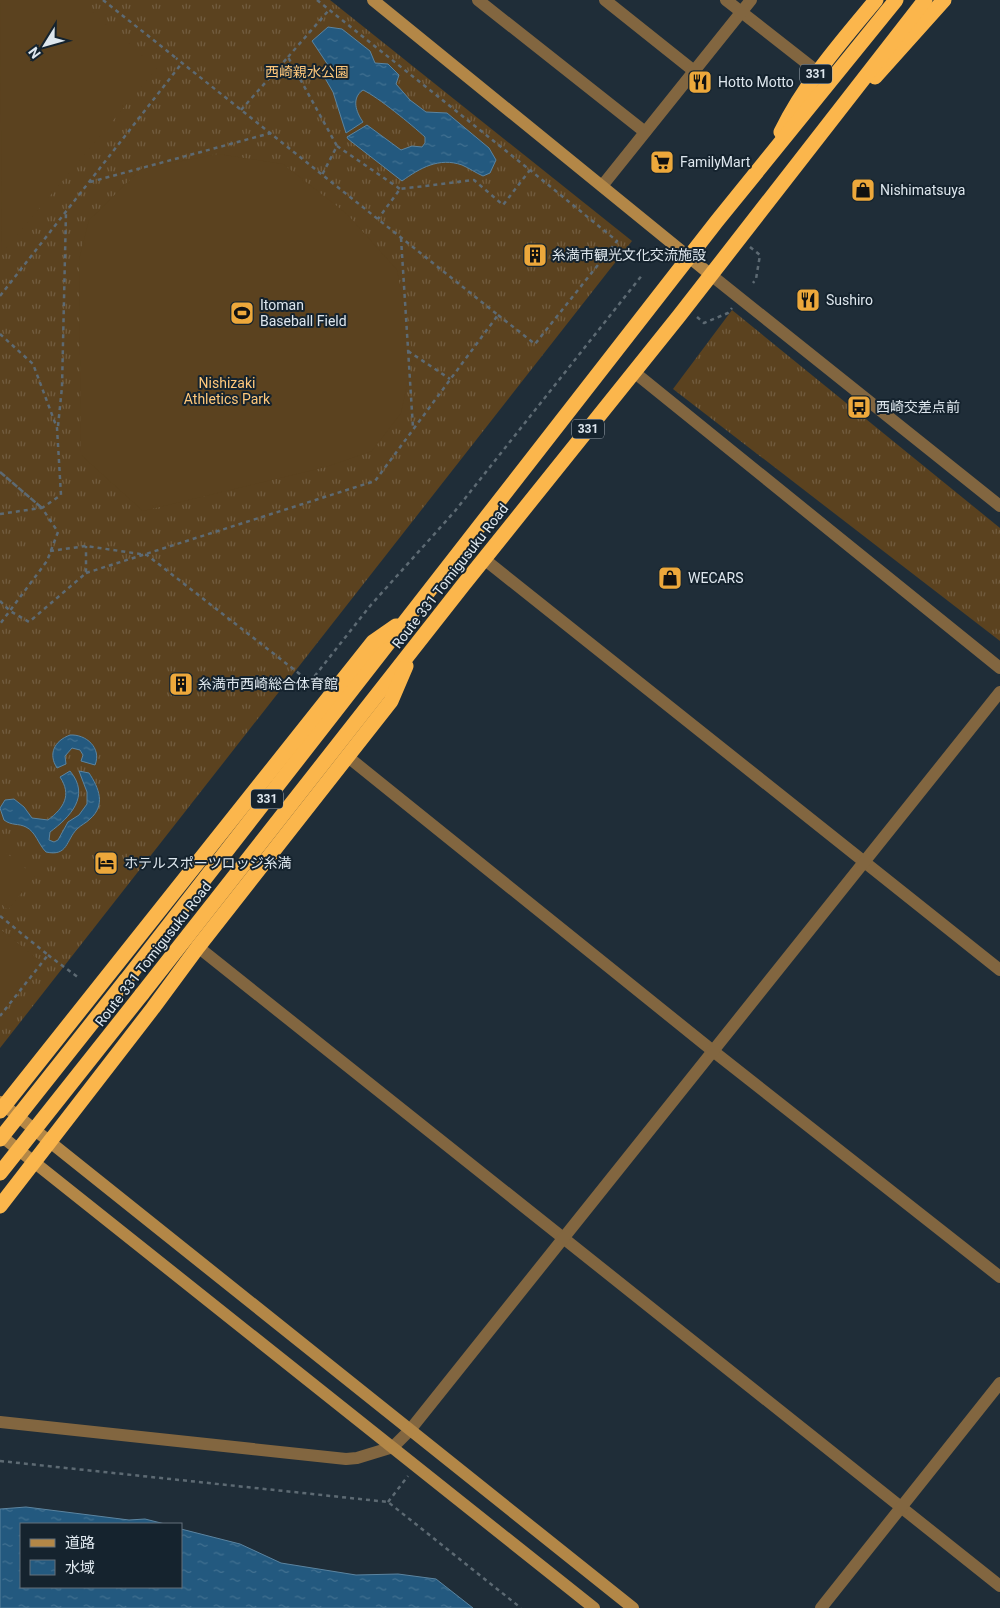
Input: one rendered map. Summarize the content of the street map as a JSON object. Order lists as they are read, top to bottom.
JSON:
{
  "streets": {
    "highway": ["331", "Route 331 Tomigusuku Road"]
  },
  "crossings": [
    ["331", "Route 331 Tomigusuku Road"]
  ],
  "parks": ["西崎親水公園", "Nishizaki Athletics Park"],
  "places": {
    "restaurant": ["Hotto Motto", "Sushiro"],
    "supermarket": ["FamilyMart"],
    "shop": ["Nishimatsuya", "WECARS"],
    "building": ["糸満市観光文化交流施設", "糸満市西崎総合体育館"],
    "sports": ["Itoman Baseball Field"],
    "bus stop": ["西崎交差点前"],
    "hotel": ["ホテルスポーツロッジ糸満"]
  },
  "legend": ["道路", "水域"],
  "north": "bottom left"
}
